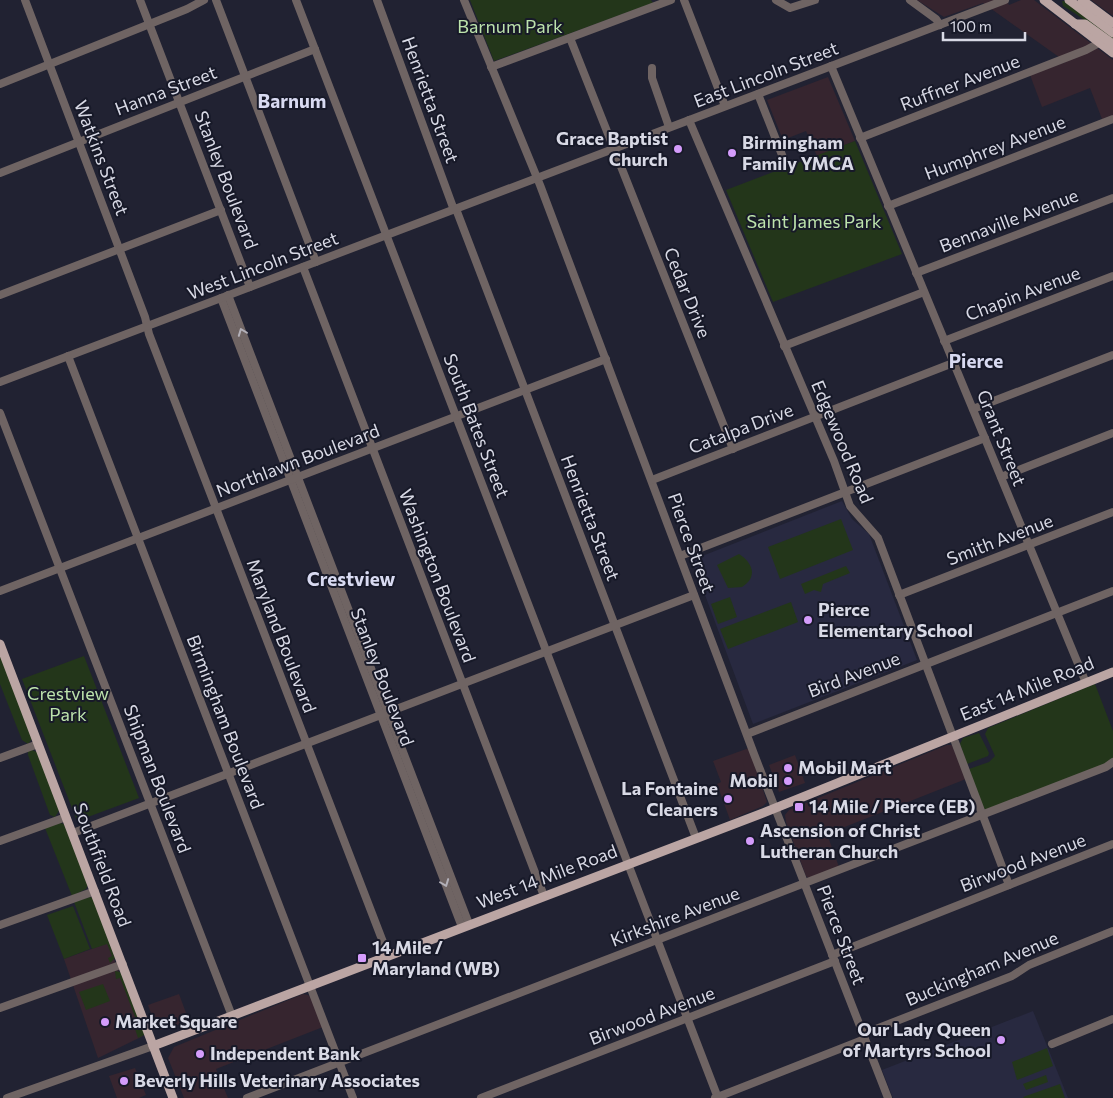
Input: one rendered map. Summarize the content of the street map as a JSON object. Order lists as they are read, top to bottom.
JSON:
{
  "streets": {
    "main road": ["East 14 Mile Road", "Southfield Road", "West 14 Mile Road"],
    "street": [
      "East Lincoln Street",
      "Ruffner Avenue",
      "Hanna Street",
      "Henrietta Street",
      "Humphrey Avenue",
      "Watkins Street",
      "Stanley Boulevard",
      "Bennaville Avenue",
      "West Lincoln Street",
      "Cedar Drive",
      "Chapin Avenue",
      "South Bates Street",
      "Catalpa Drive",
      "Grant Street",
      "Edgewood Road",
      "Northlawn Boulevard",
      "Smith Avenue",
      "Pierce Street",
      "Washington Boulevard",
      "Maryland Boulevard",
      "Bird Avenue",
      "Birmingham Boulevard",
      "Shipman Boulevard",
      "Birwood Avenue",
      "Kirkshire Avenue",
      "Buckingham Avenue"
    ]
  },
  "crossings": [
    ["East Lincoln Street", "West Lincoln Street"],
    ["East Lincoln Street", "Cedar Drive"],
    ["East Lincoln Street", "Grant Street"],
    ["East Lincoln Street", "Edgewood Road"],
    ["East Lincoln Street", "Pierce Street"],
    ["Ruffner Avenue", "Grant Street"],
    ["Hanna Street", "Watkins Street"],
    ["Hanna Street", "Stanley Boulevard"],
    ["Hanna Street", "South Bates Street"],
    ["Henrietta Street", "West Lincoln Street"],
    ["Henrietta Street", "Northlawn Boulevard"],
    ["Henrietta Street", "West 14 Mile Road"],
    ["Humphrey Avenue", "Grant Street"],
    ["Watkins Street", "West Lincoln Street"],
    ["Watkins Street", "Maryland Boulevard"],
    ["Stanley Boulevard", "West Lincoln Street"],
    ["Stanley Boulevard", "Northlawn Boulevard"],
    ["Stanley Boulevard", "West 14 Mile Road"],
    ["Bennaville Avenue", "Grant Street"],
    ["West Lincoln Street", "South Bates Street"],
    ["West Lincoln Street", "Pierce Street"],
    ["West Lincoln Street", "Washington Boulevard"],
    ["West Lincoln Street", "Maryland Boulevard"],
    ["West Lincoln Street", "Birmingham Boulevard"],
    ["Cedar Drive", "Catalpa Drive"],
    ["Chapin Avenue", "Grant Street"],
    ["South Bates Street", "Northlawn Boulevard"],
    ["South Bates Street", "Birwood Avenue"],
    ["South Bates Street", "West 14 Mile Road"],
    ["South Bates Street", "Kirkshire Avenue"],
    ["South Bates Street", "Buckingham Avenue"],
    ["Catalpa Drive", "Grant Street"],
    ["Catalpa Drive", "Edgewood Road"],
    ["Catalpa Drive", "Pierce Street"],
    ["Grant Street", "Smith Avenue"],
    ["Grant Street", "Bird Avenue"],
    ["Grant Street", "East 14 Mile Road"],
    ["Edgewood Road", "Smith Avenue"],
    ["Edgewood Road", "Bird Avenue"],
    ["Edgewood Road", "East 14 Mile Road"],
    ["Edgewood Road", "Birwood Avenue"],
    ["Edgewood Road", "West 14 Mile Road"],
    ["Edgewood Road", "Kirkshire Avenue"],
    ["Northlawn Boulevard", "Pierce Street"],
    ["Northlawn Boulevard", "Washington Boulevard"],
    ["Northlawn Boulevard", "Maryland Boulevard"],
    ["Northlawn Boulevard", "Birmingham Boulevard"],
    ["Northlawn Boulevard", "Shipman Boulevard"],
    ["Pierce Street", "Bird Avenue"],
    ["Pierce Street", "Birwood Avenue"],
    ["Pierce Street", "West 14 Mile Road"],
    ["Pierce Street", "Kirkshire Avenue"],
    ["Pierce Street", "Buckingham Avenue"],
    ["Washington Boulevard", "West 14 Mile Road"],
    ["Maryland Boulevard", "West 14 Mile Road"],
    ["East 14 Mile Road", "West 14 Mile Road"],
    ["Birmingham Boulevard", "West 14 Mile Road"],
    ["Birmingham Boulevard", "Kirkshire Avenue"],
    ["Shipman Boulevard", "West 14 Mile Road"],
    ["Southfield Road", "West 14 Mile Road"]
  ],
  "districts": ["Barnum", "Pierce", "Crestview"],
  "parks": ["Barnum Park", "Saint James Park", "Crestview Park"],
  "places": {
    "other": [
      "Grace Baptist Church",
      "Birmingham Family YMCA",
      "Pierce Elementary School",
      "Mobil Mart",
      "Mobil",
      "La Fontaine Cleaners",
      "Ascension of Christ Lutheran Church",
      "Market Square",
      "Our Lady Queen of Martyrs School",
      "Independent Bank",
      "Beverly Hills Veterinary Associates"
    ],
    "transit": ["14 Mile / Pierce (EB)", "14 Mile / Maryland (WB)"]
  },
  "scale_bar": "100 m"
}
